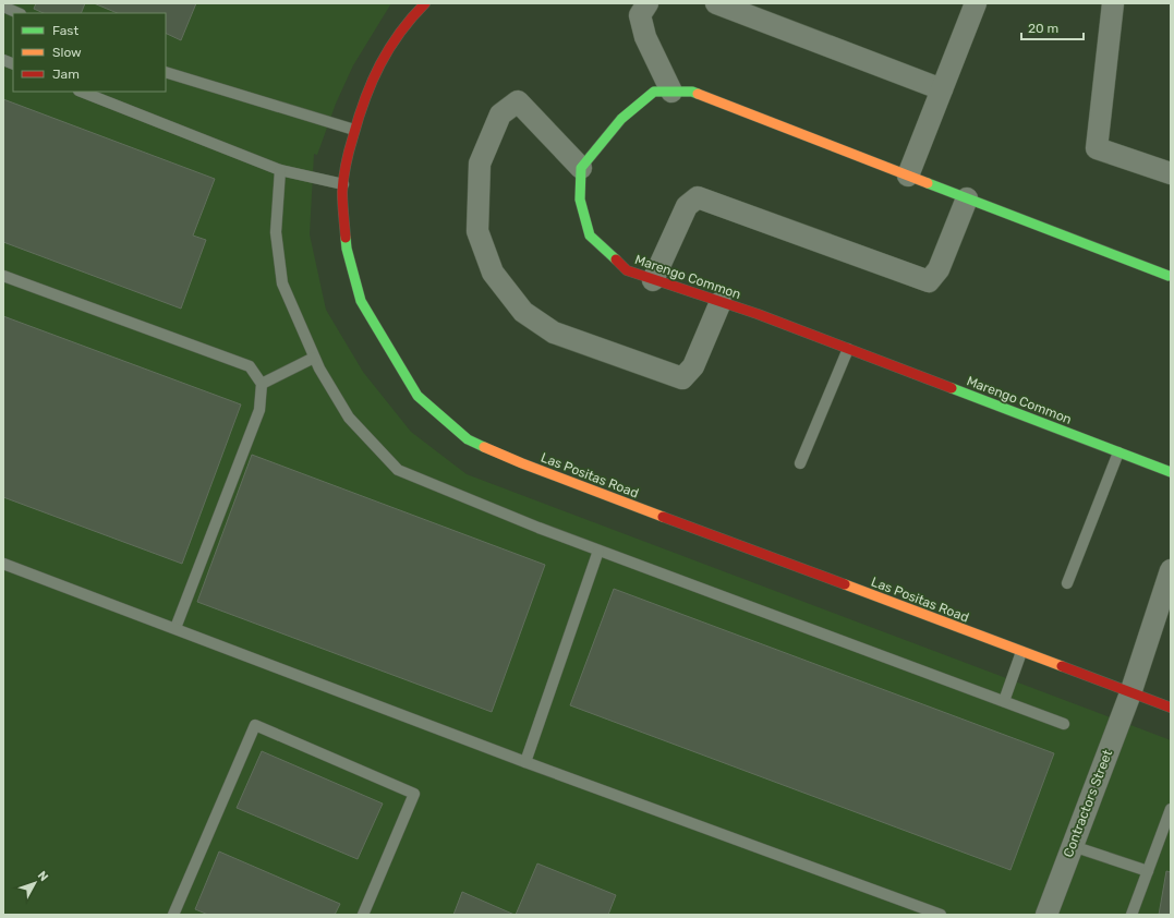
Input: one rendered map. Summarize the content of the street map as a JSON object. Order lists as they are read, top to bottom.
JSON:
{
  "streets": {
    "street": ["Marengo Common", "Las Positas Road", "Contractors Street"]
  },
  "crossings": [
    ["Las Positas Road", "Contractors Street"]
  ],
  "legend": ["Fast", "Slow", "Jam"],
  "scale_bar": "20 m",
  "north": "top right"
}
